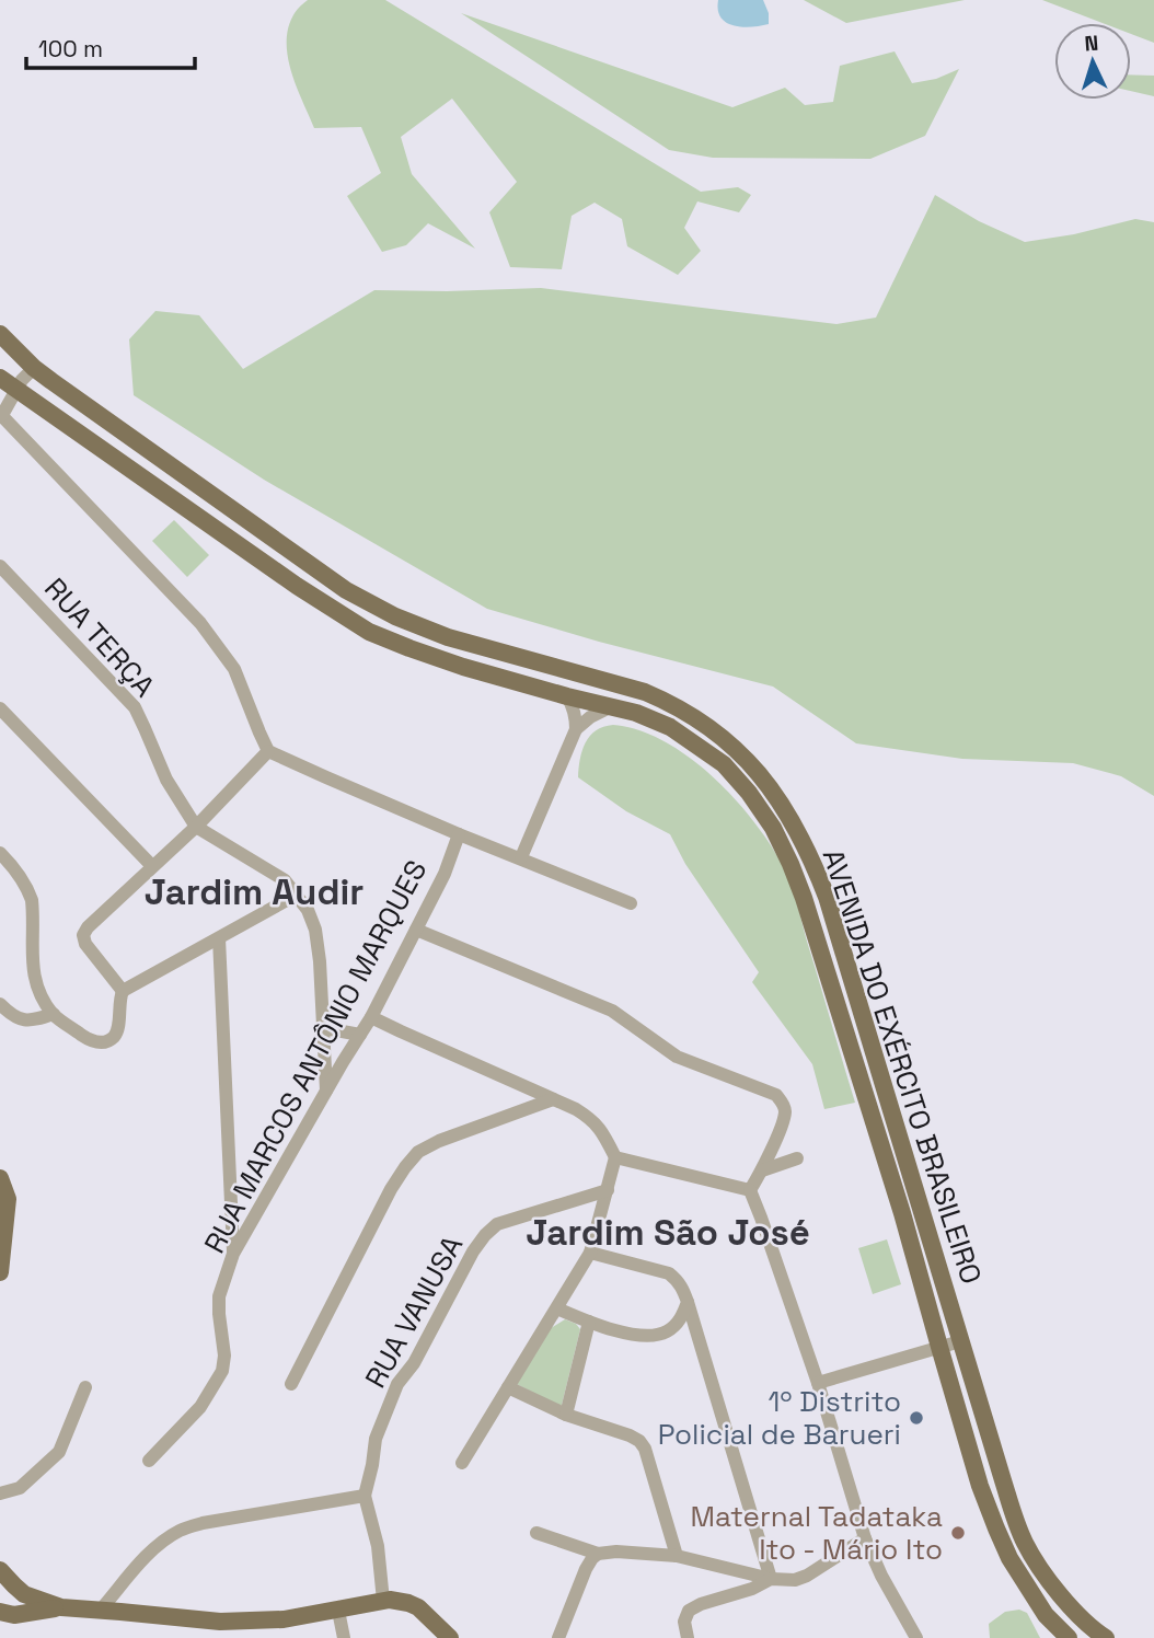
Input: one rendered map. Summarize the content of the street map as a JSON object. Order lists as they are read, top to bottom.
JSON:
{
  "streets": {
    "main road": ["AVENIDA DO EXÉRCITO BRASILEIRO"],
    "street": ["RUA TERÇA", "RUA MARCOS ANTÔNIO MARQUES", "RUA VANUSA"]
  },
  "crossings": [
    ["RUA TERÇA", "RUA MARCOS ANTÔNIO MARQUES"]
  ],
  "districts": ["Jardim Audir", "Jardim São José"],
  "places": ["1º Distrito Policial de Barueri", "Maternal Tadataka Ito - Mário Ito"],
  "scale_bar": "100 m",
  "north": "top"
}
